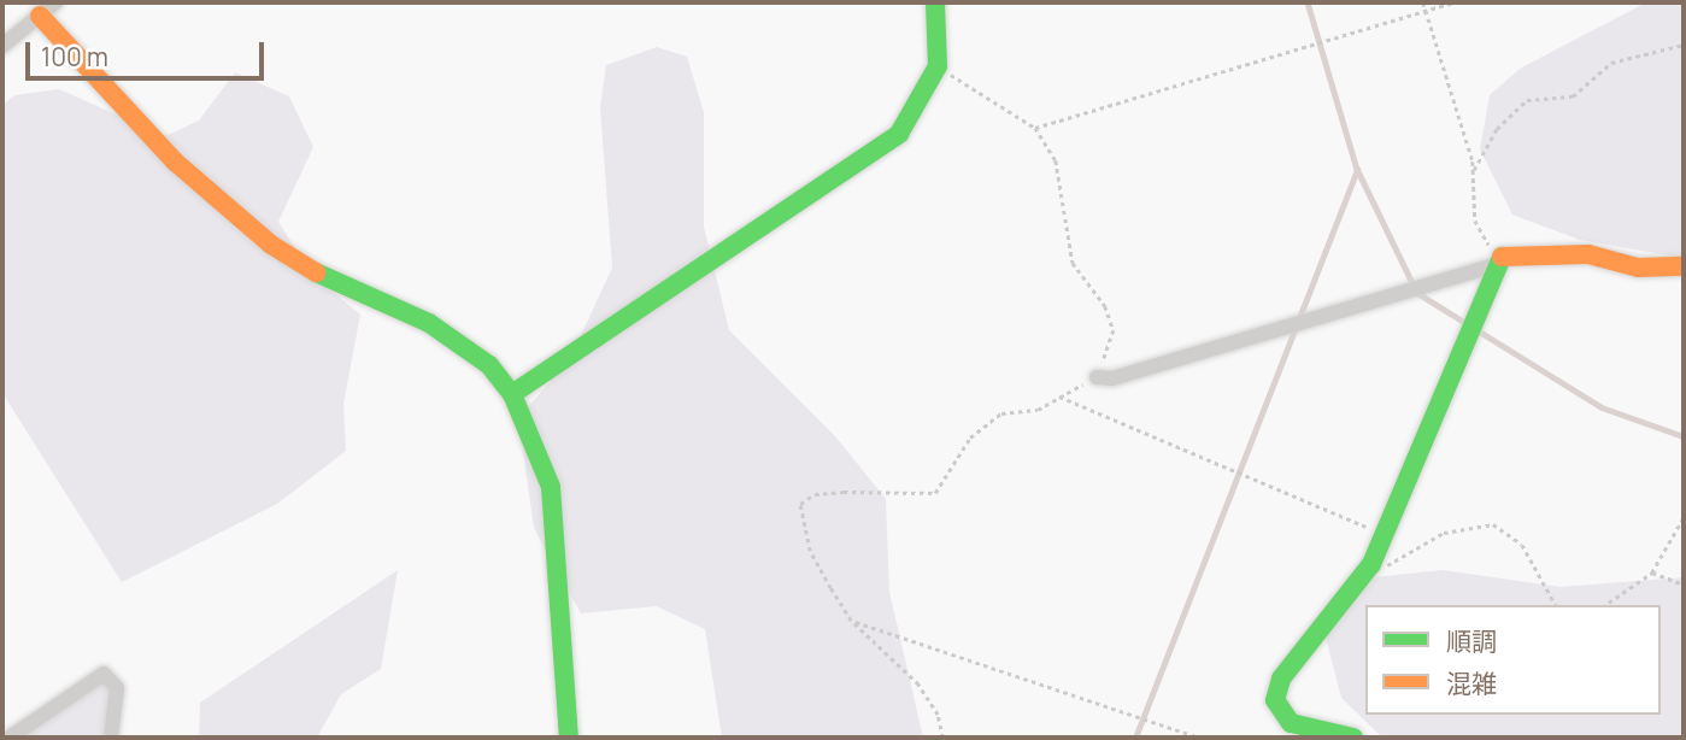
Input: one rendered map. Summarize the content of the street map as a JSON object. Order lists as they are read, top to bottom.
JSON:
{
  "legend": ["順調", "混雑"],
  "scale_bar": "100 m"
}
